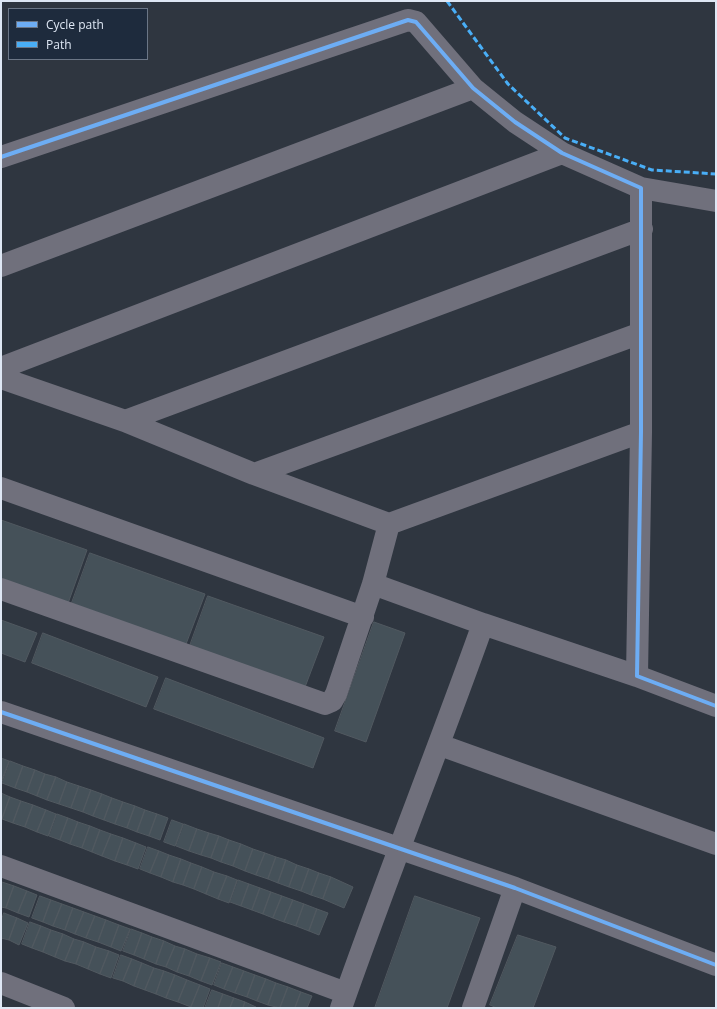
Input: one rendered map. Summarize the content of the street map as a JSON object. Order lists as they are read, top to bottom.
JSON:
{
  "legend": ["Cycle path", "Path"]
}
